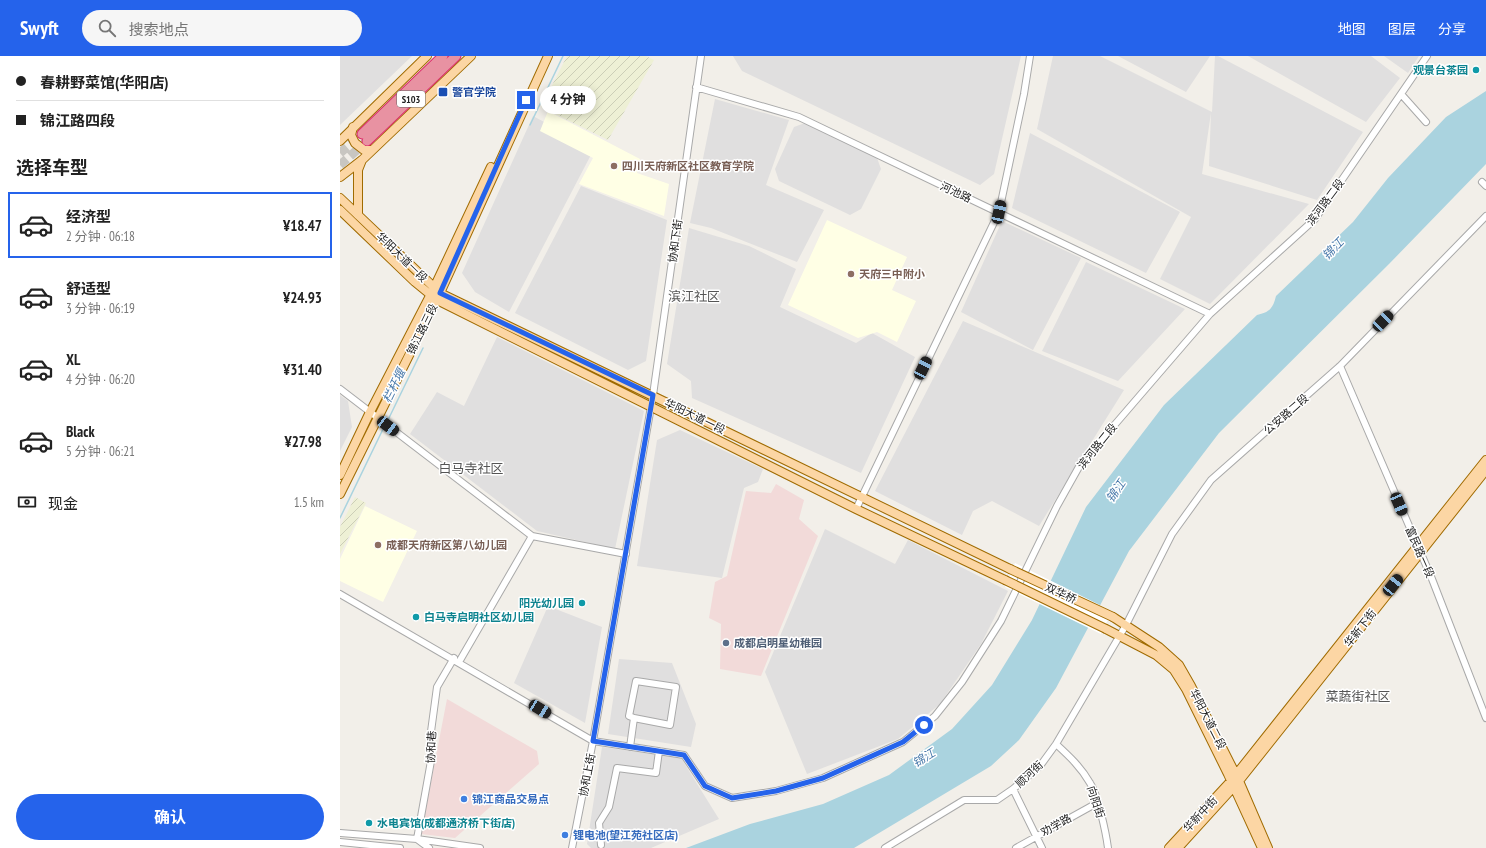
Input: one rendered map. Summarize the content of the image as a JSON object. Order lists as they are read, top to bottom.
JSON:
{
  "streets": {
    "highway": ["S103"],
    "main road": [
      "华阳大道一段",
      "锦江路三段",
      "双华桥",
      "华阳大道二段",
      "华新中街"
    ],
    "street": [
      "河池路",
      "滨河路二段",
      "协和下街",
      "公安路二段",
      "富民路一段",
      "协和巷",
      "顺河街",
      "协和上街",
      "向阳街",
      "劝学路"
    ]
  },
  "crossings": [
    ["河池路", "滨河路二段"],
    ["河池路", "协和下街"],
    ["协和下街", "华阳大道一段"],
    ["协和下街", "协和上街"],
    ["华阳大道一段", "锦江路三段"],
    ["华阳大道一段", "双华桥"],
    ["华阳大道一段", "华阳大道二段"],
    ["华阳大道一段", "协和上街"],
    ["公安路二段", "富民路一段"],
    ["公安路二段", "华阳大道二段"],
    ["公安路二段", "顺河街"],
    ["双华桥", "华阳大道二段"],
    ["华阳大道二段", "顺河街"],
    ["华阳大道二段", "华新中街"],
    ["顺河街", "向阳街"],
    ["向阳街", "劝学路"]
  ],
  "districts": ["滨江社区", "白马寺社区", "菜蔬街社区"],
  "water": ["锦江", "栏杆堰"],
  "places": {
    "other": [
      "观景台茶园",
      "四川天府新区社区教育学院",
      "天府三中附小",
      "成都天府新区第八幼儿园",
      "阳光幼儿园",
      "白马寺启明社区幼儿园",
      "成都启明星幼稚园",
      "锦江商品交易点",
      "水电宾馆(成都通济桥下街店)",
      "锂电池(望江苑社区店)"
    ],
    "transit": ["警官学院"]
  },
  "page": {
    "header": "Swyft",
    "search": "搜索地点",
    "nav": ["地图", "图层", "分享"],
    "banner": ["春耕野菜馆(华阳店)", "锦江路四段"],
    "bubble": "4 分钟",
    "heading": "选择车型",
    "list": [
      {
        "name": "经济型",
        "note": "2 分钟 · 06:18",
        "value": "¥18.47"
      },
      {
        "name": "舒适型",
        "note": "3 分钟 · 06:19",
        "value": "¥24.93"
      },
      {
        "name": "XL",
        "note": "4 分钟 · 06:20",
        "value": "¥31.40"
      },
      {
        "name": "Black",
        "note": "5 分钟 · 06:21",
        "value": "¥27.98"
      }
    ],
    "pay": ["现金", "1.5 km"],
    "buttons": "确认"
  }
}
